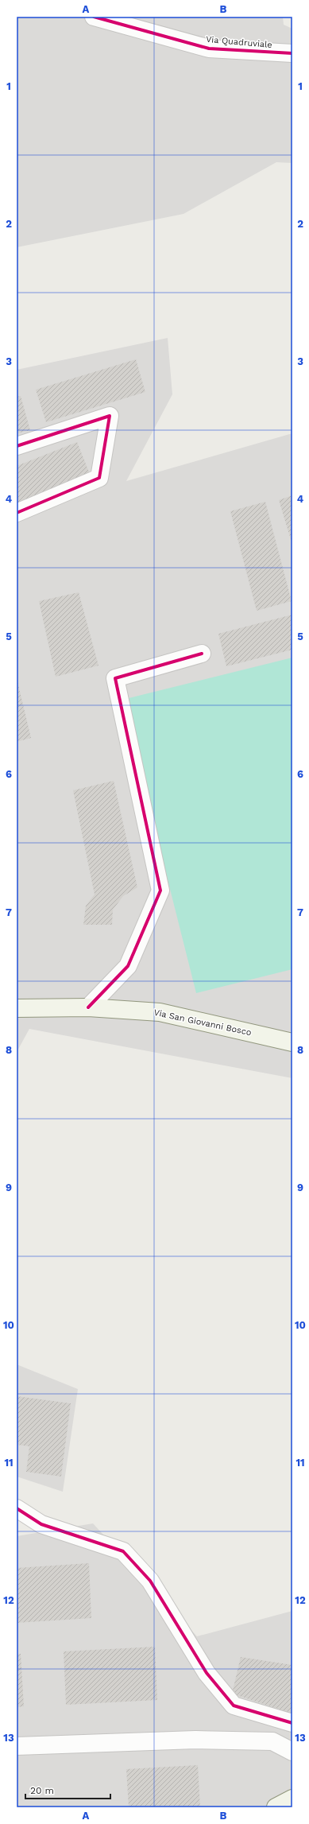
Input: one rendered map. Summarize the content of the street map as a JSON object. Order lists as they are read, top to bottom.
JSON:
{
  "streets": {
    "street": ["Via Quadruviale", "Via San Giovanni Bosco"]
  },
  "scale_bar": "20 m",
  "grid": {
    "columns": ["A", "B"],
    "rows": [
      "1",
      "2",
      "3",
      "4",
      "5",
      "6",
      "7",
      "8",
      "9",
      "10",
      "11",
      "12",
      "13"
    ]
  }
}
